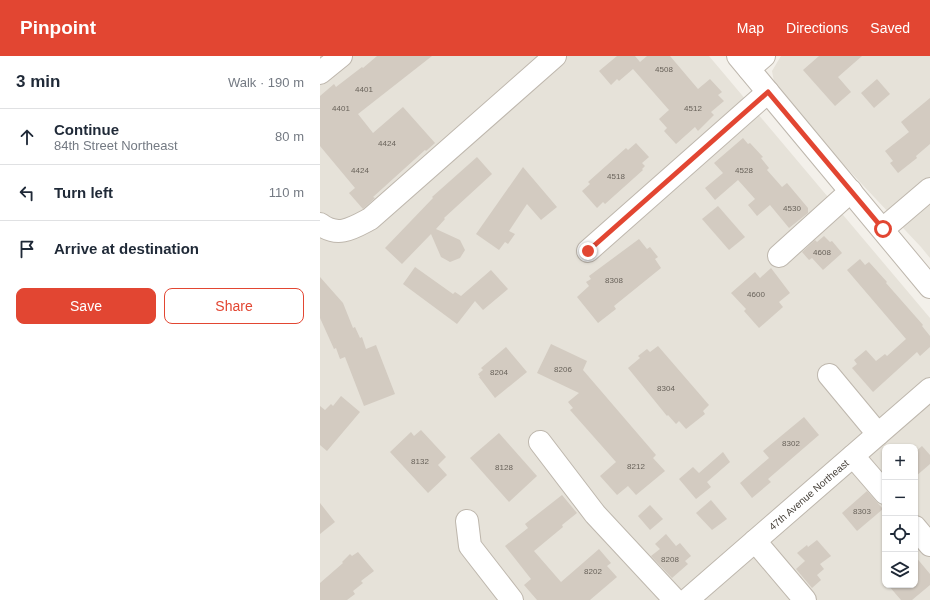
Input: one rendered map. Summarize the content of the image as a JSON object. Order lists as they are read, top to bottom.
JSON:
{
  "streets": {
    "street": ["47th Avenue Northeast"]
  },
  "house_numbers": [
    "4508",
    "4401",
    "4401",
    "4512",
    "4424",
    "4424",
    "4528",
    "4518",
    "4530",
    "4608",
    "8308",
    "4600",
    "8206",
    "8204",
    "8304",
    "8302",
    "8132",
    "8212",
    "8128",
    "8303",
    "8208",
    "8202"
  ],
  "page": {
    "header": "Pinpoint",
    "nav": ["Map", "Directions", "Saved"],
    "heading": ["3 min", "Walk · 190 m"],
    "list": [
      ["Continue", "84th Street Northeast", "80 m"],
      ["Turn left", "110 m"],
      "Arrive at destination"
    ],
    "buttons": ["Save", "Share"],
    "map_buttons": ["+", "−"]
  }
}
